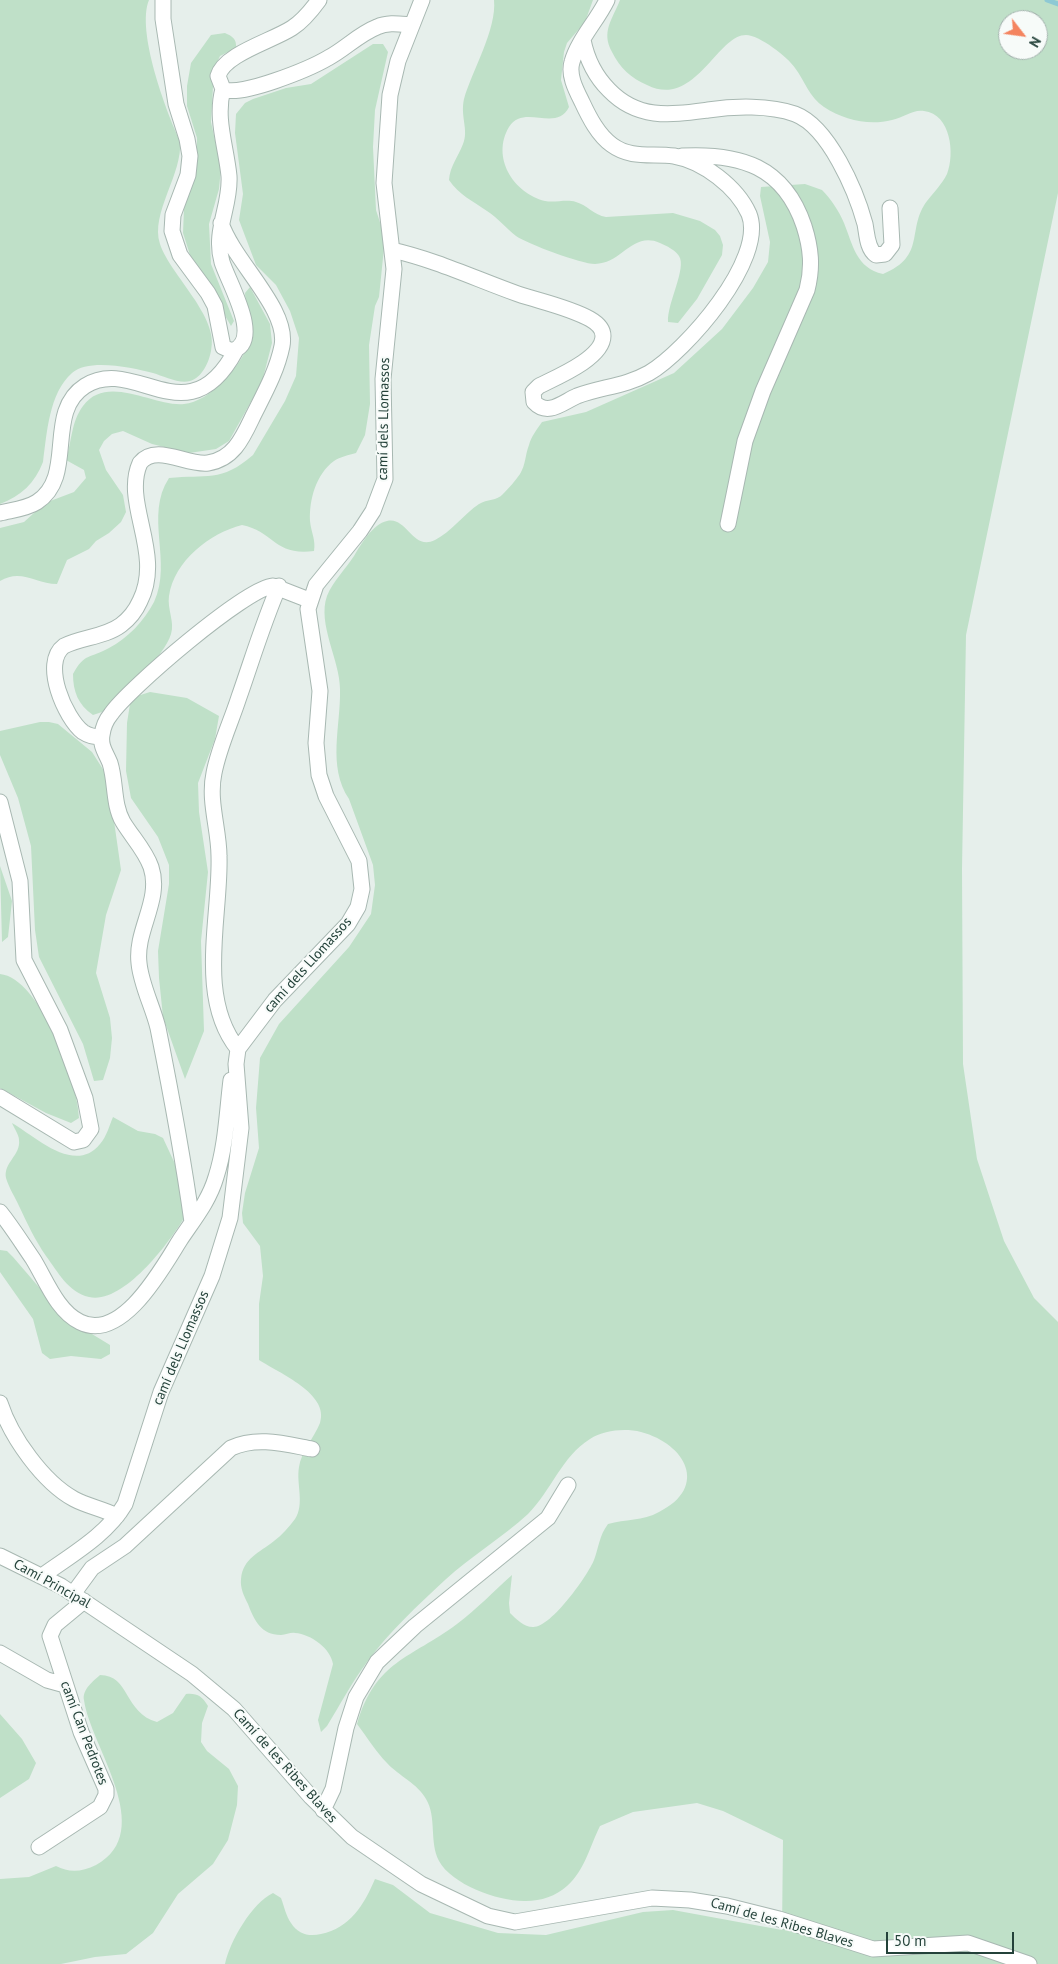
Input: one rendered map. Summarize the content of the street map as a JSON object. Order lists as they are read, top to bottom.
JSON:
{
  "streets": {
    "street": [
      "camí dels Llomassos",
      "Camí Principal",
      "camí Can Pedrotes",
      "Camí de les Ribes Blaves"
    ]
  },
  "crossings": [
    ["camí dels Llomassos", "Camí Principal"],
    ["Camí Principal", "camí Can Pedrotes"],
    ["Camí Principal", "Camí de les Ribes Blaves"]
  ],
  "scale_bar": "50 m",
  "north": "bottom right"
}
